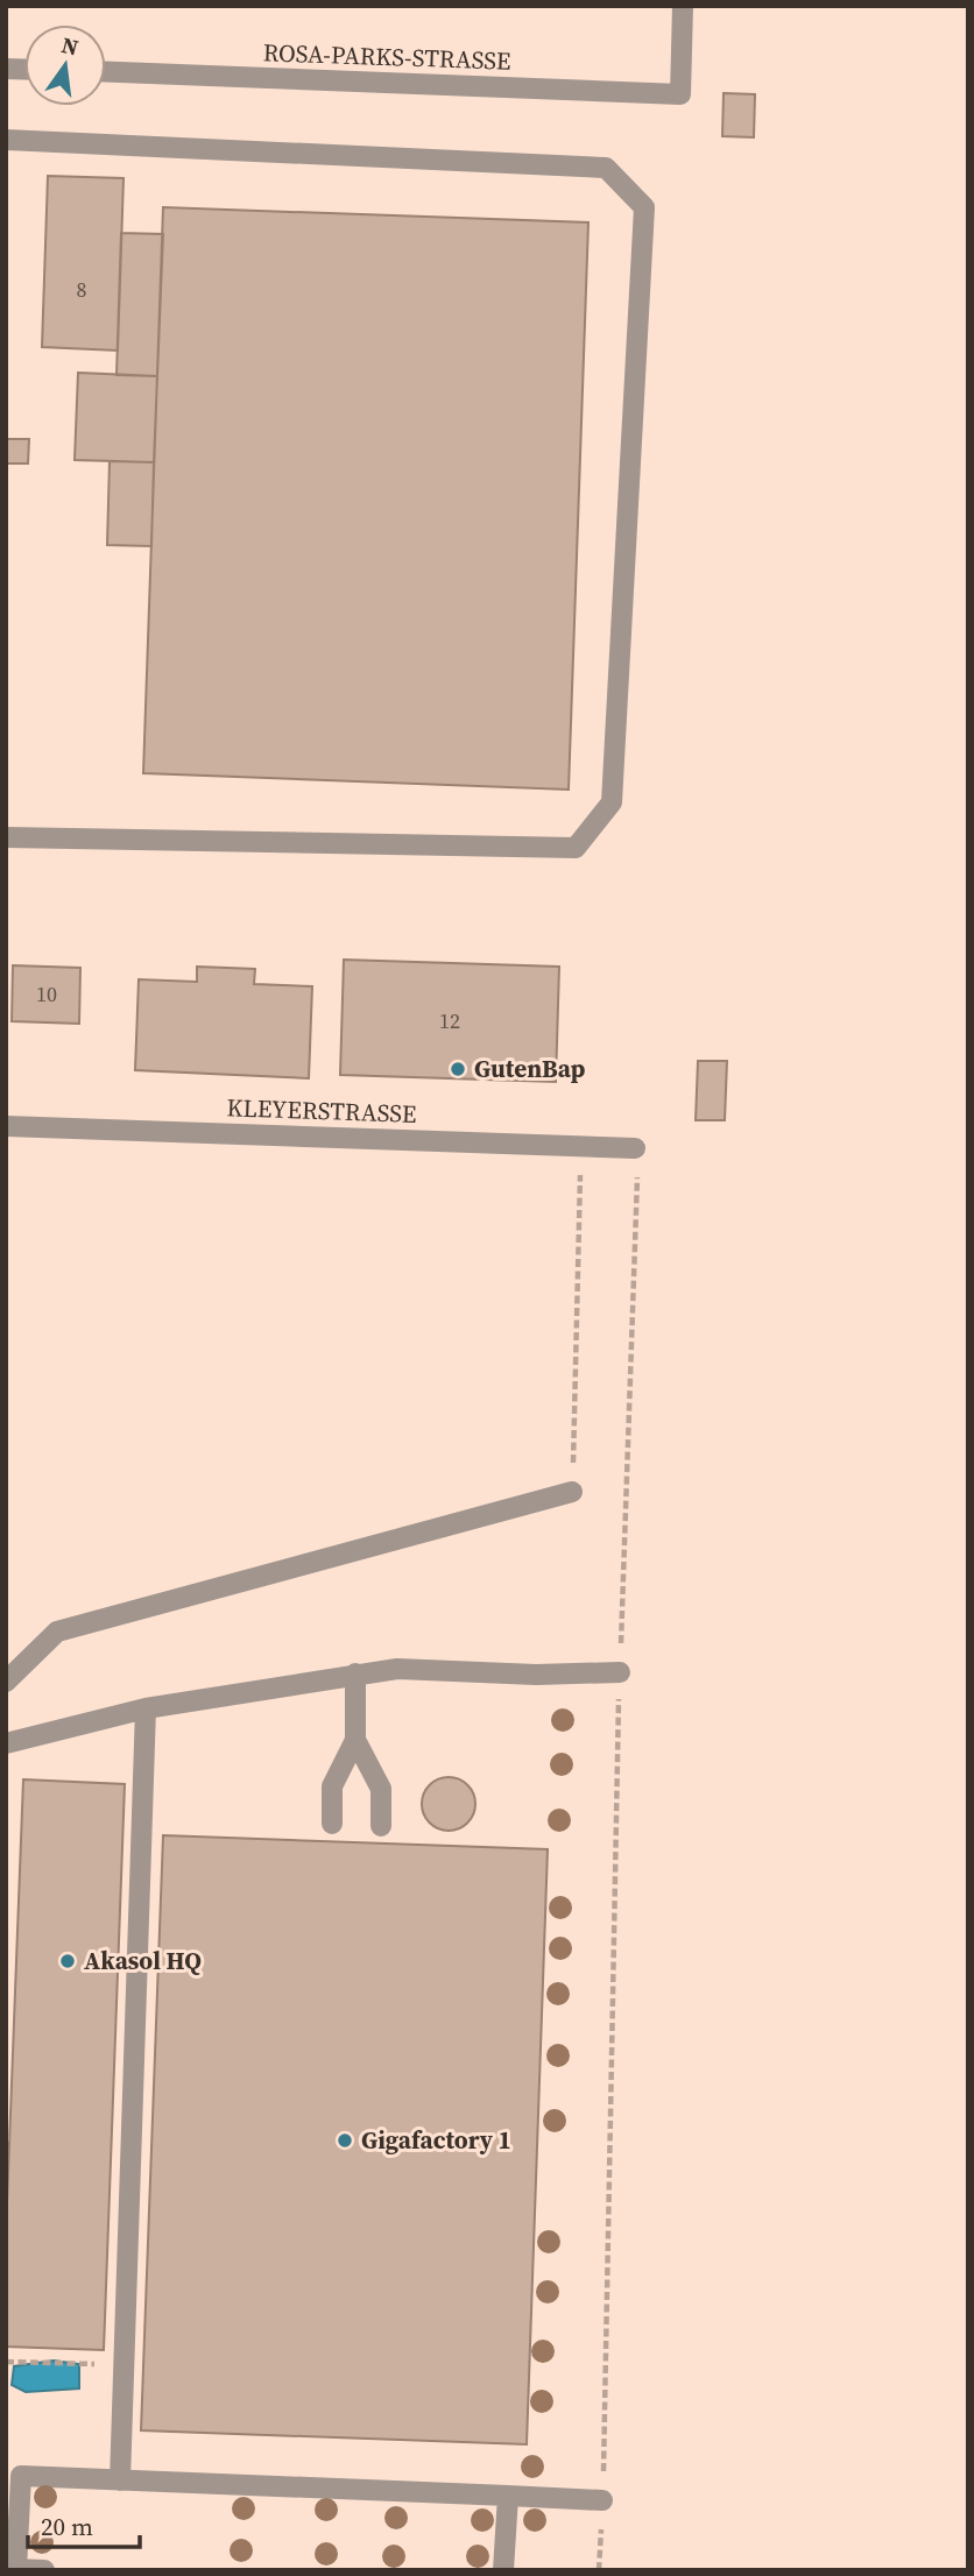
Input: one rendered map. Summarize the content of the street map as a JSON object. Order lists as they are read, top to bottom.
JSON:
{
  "streets": {
    "street": ["ROSA-PARKS-STRASSE", "KLEYERSTRASSE"]
  },
  "places": ["GutenBap", "Akasol HQ", "Gigafactory 1"],
  "house_numbers": ["8", "10", "12"],
  "scale_bar": "20 m",
  "north": "top"
}
